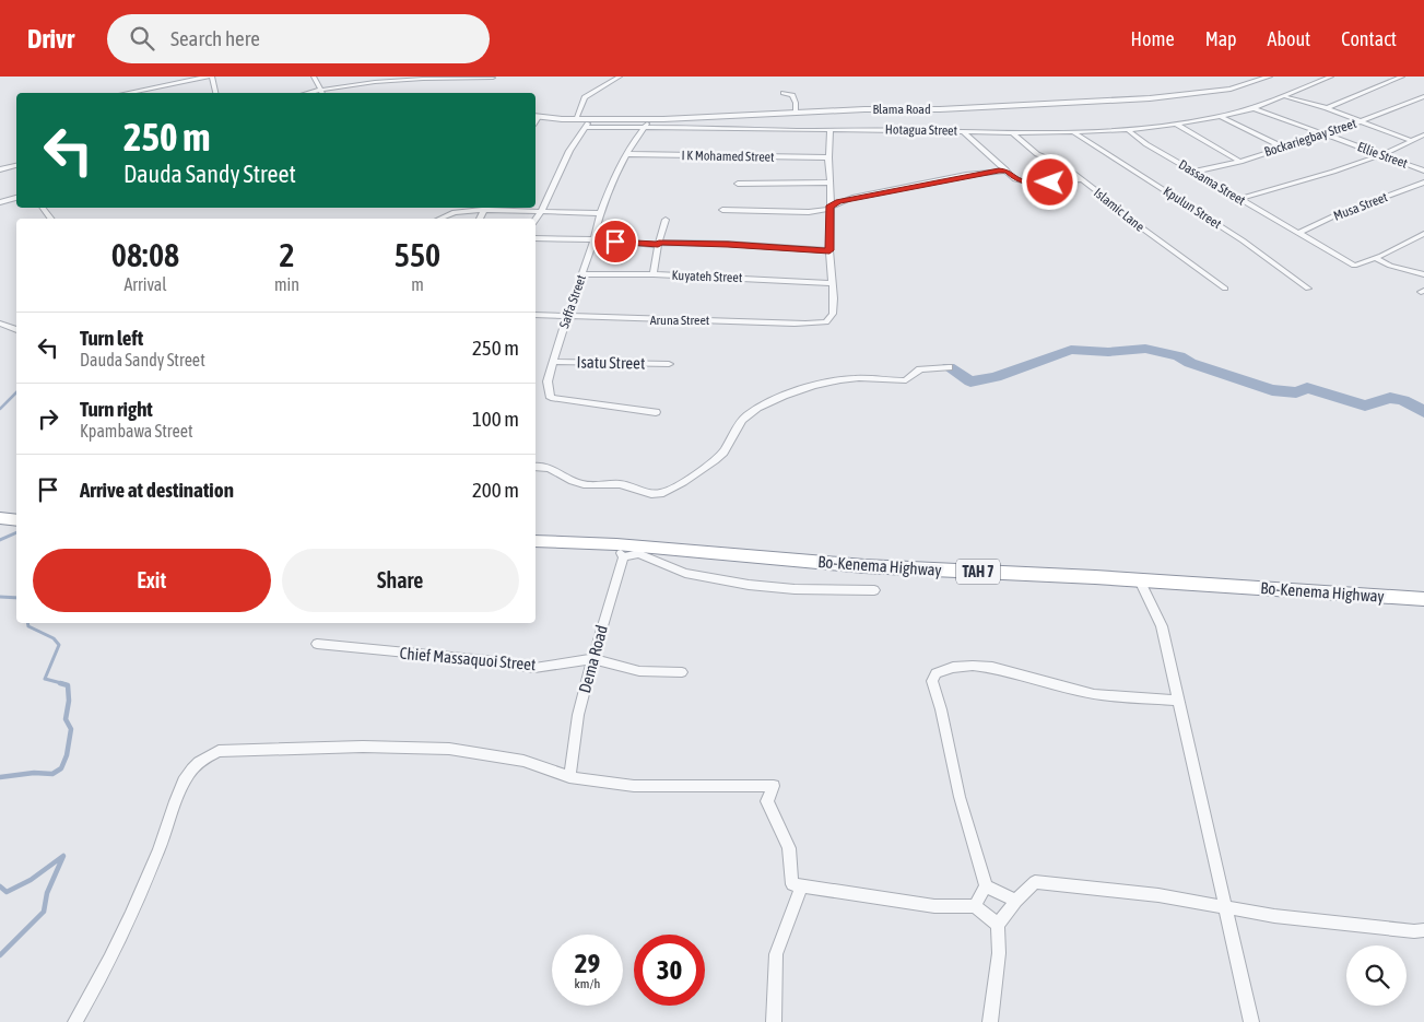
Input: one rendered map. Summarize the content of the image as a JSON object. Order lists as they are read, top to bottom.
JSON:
{
  "streets": {
    "highway": ["Bo-Kenema Highway", "TAH 7"],
    "street": [
      "Blama Road",
      "Hotagua Street",
      "Bockariegbay Street",
      "Ellie Street",
      "I K Mohamed Street",
      "Dassama Street",
      "Musa Street",
      "Kpulun Street",
      "Islamic Lane",
      "Kuyateh Street",
      "Saffa Street",
      "Aruna Street",
      "Isatu Street",
      "Chief Massaquoi Street",
      "Dema Road"
    ]
  },
  "crossings": [
    ["Blama Road", "Hotagua Street"],
    ["Blama Road", "Saffa Street"],
    ["Hotagua Street", "Ellie Street"],
    ["Hotagua Street", "Dassama Street"],
    ["Hotagua Street", "Kpulun Street"],
    ["Hotagua Street", "Islamic Lane"],
    ["Hotagua Street", "Saffa Street"],
    ["Bockariegbay Street", "Ellie Street"],
    ["Bockariegbay Street", "Dassama Street"],
    ["I K Mohamed Street", "Saffa Street"],
    ["Dassama Street", "Musa Street"],
    ["Kuyateh Street", "Saffa Street"],
    ["Saffa Street", "Aruna Street"],
    ["Saffa Street", "Isatu Street"],
    ["Bo-Kenema Highway", "Dema Road"],
    ["Chief Massaquoi Street", "Dema Road"]
  ],
  "page": {
    "header": "Drivr",
    "search": "Search here",
    "nav": [
      "Home",
      "Map",
      "About",
      "Contact"
    ],
    "turn": ["250 m", "Dauda Sandy Street"],
    "eta": [
      "08:08",
      "Arrival",
      "2",
      "min",
      "550",
      "m"
    ],
    "list": [
      {
        "name": "Turn left",
        "note": "Dauda Sandy Street",
        "value": "250 m"
      },
      {
        "name": "Turn right",
        "note": "Kpambawa Street",
        "value": "100 m"
      },
      {
        "name": "Arrive at destination",
        "value": "200 m"
      }
    ],
    "buttons": ["Exit", "Share"],
    "speed": "29 km/h",
    "limit": "30"
  }
}
